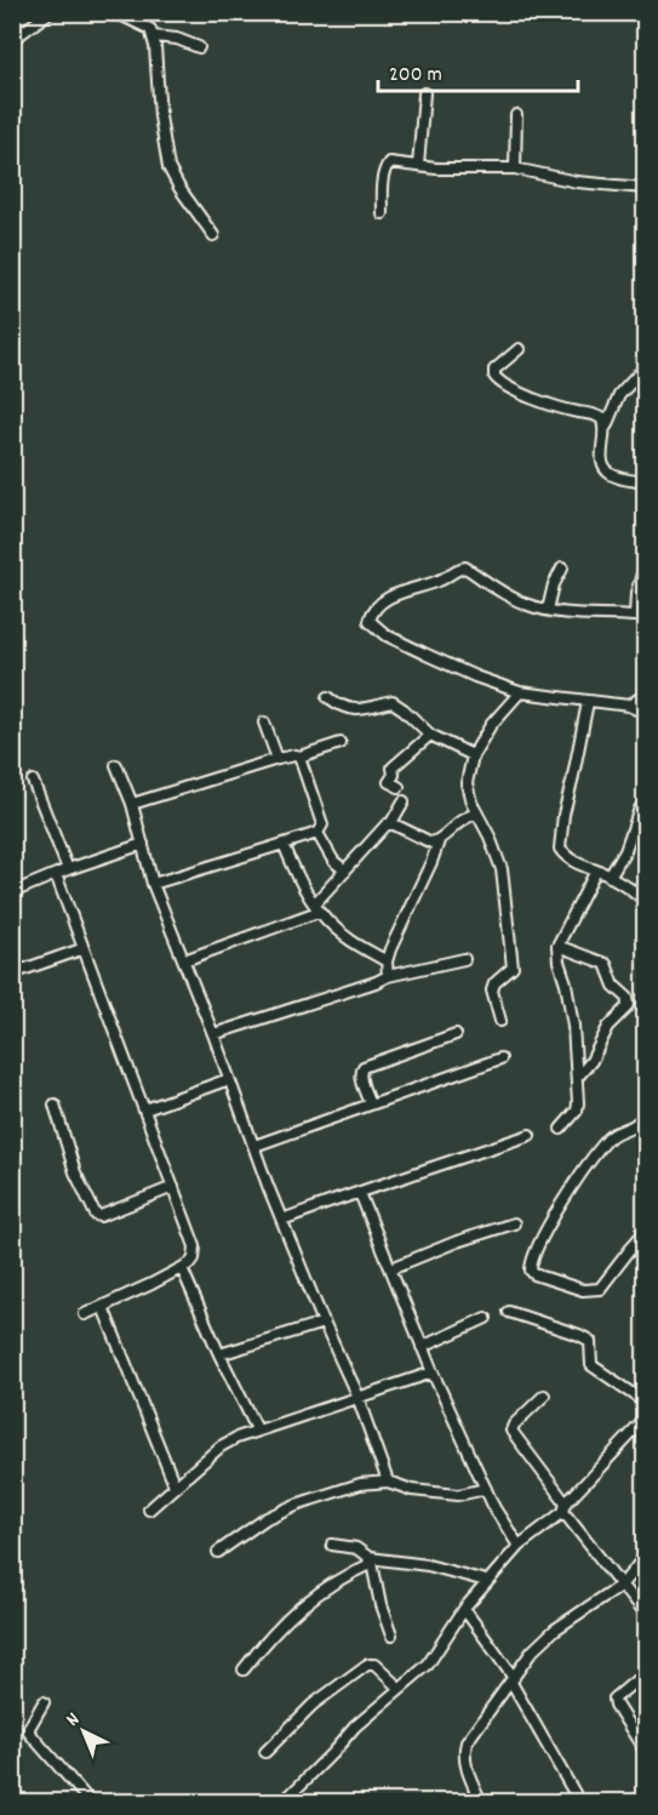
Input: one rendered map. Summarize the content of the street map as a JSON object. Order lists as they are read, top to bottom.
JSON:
{
  "scale_bar": "200 m",
  "north": "top left"
}
